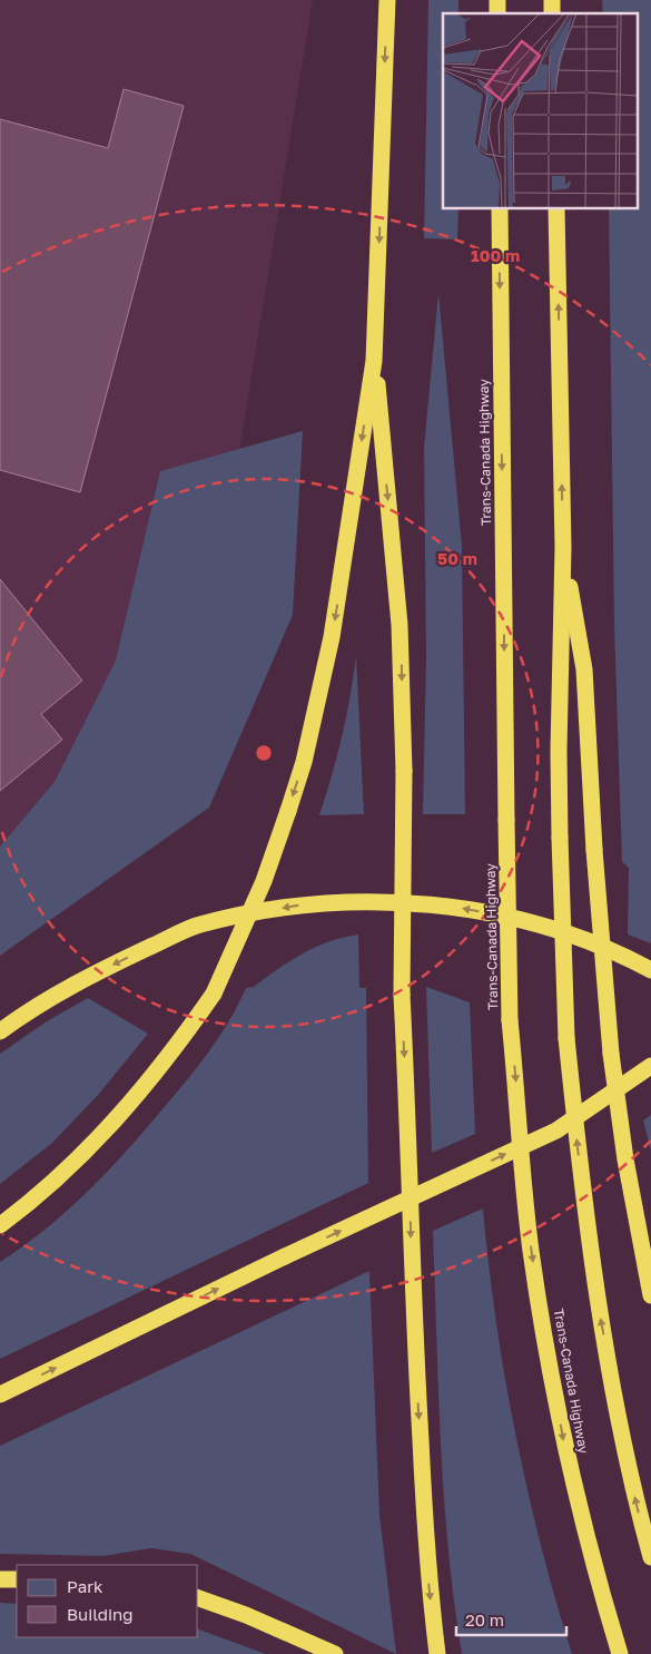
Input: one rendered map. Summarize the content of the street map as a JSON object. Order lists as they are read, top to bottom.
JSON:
{
  "streets": {
    "highway": ["Trans-Canada Highway"]
  },
  "legend": ["Park", "Building"],
  "scale_bar": "20 m",
  "rings": ["100 m", "50 m"]
}
